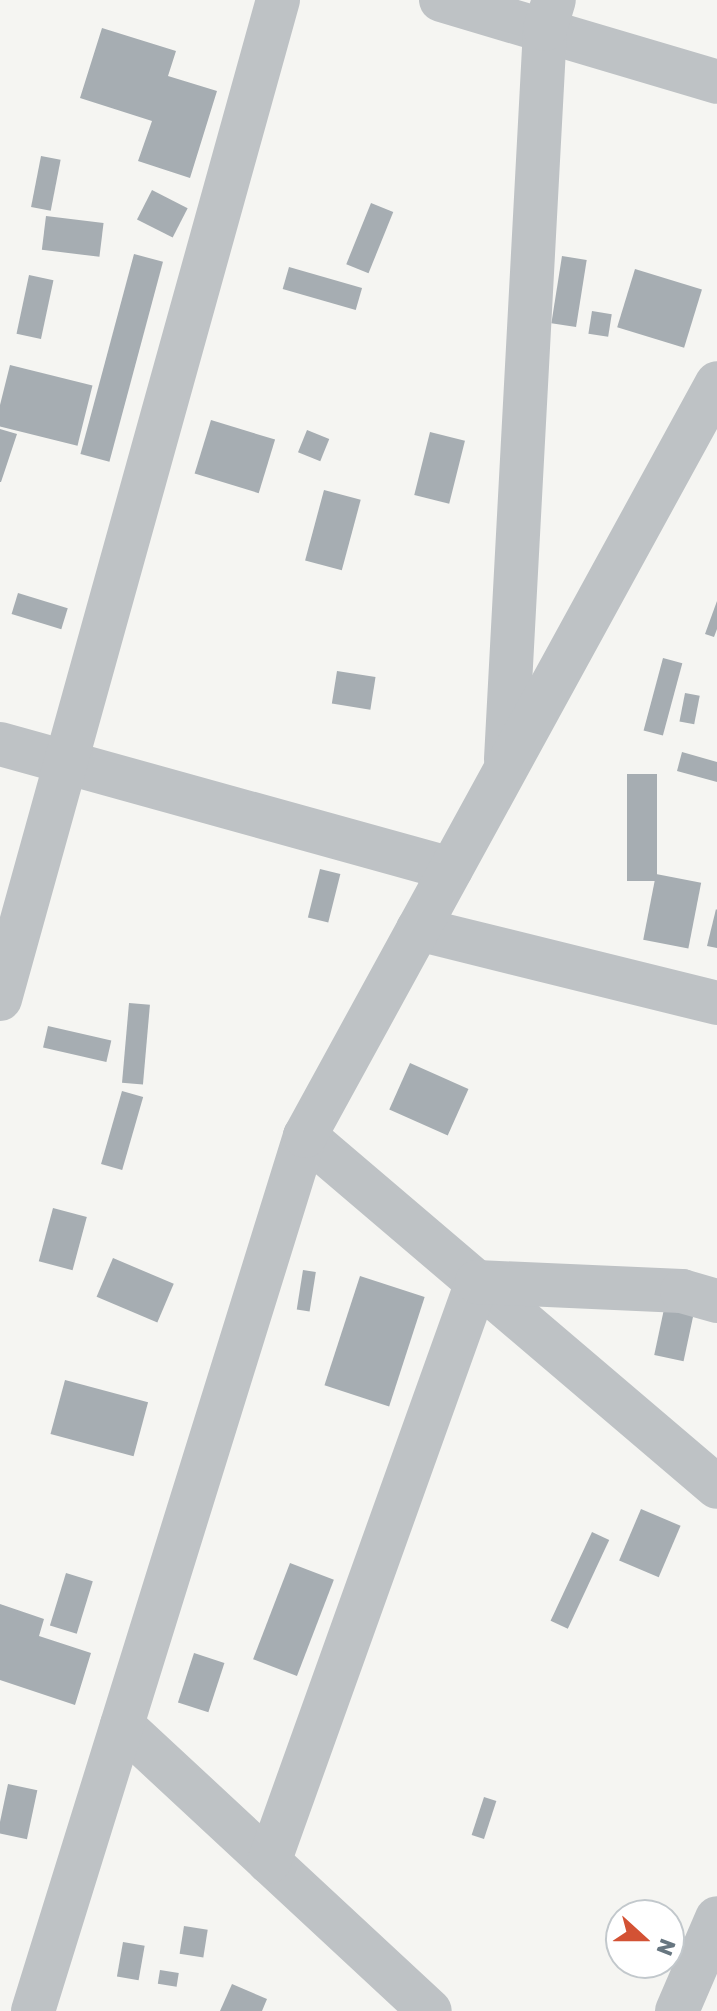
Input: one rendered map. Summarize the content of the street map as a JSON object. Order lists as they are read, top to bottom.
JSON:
{
  "north": "right"
}
